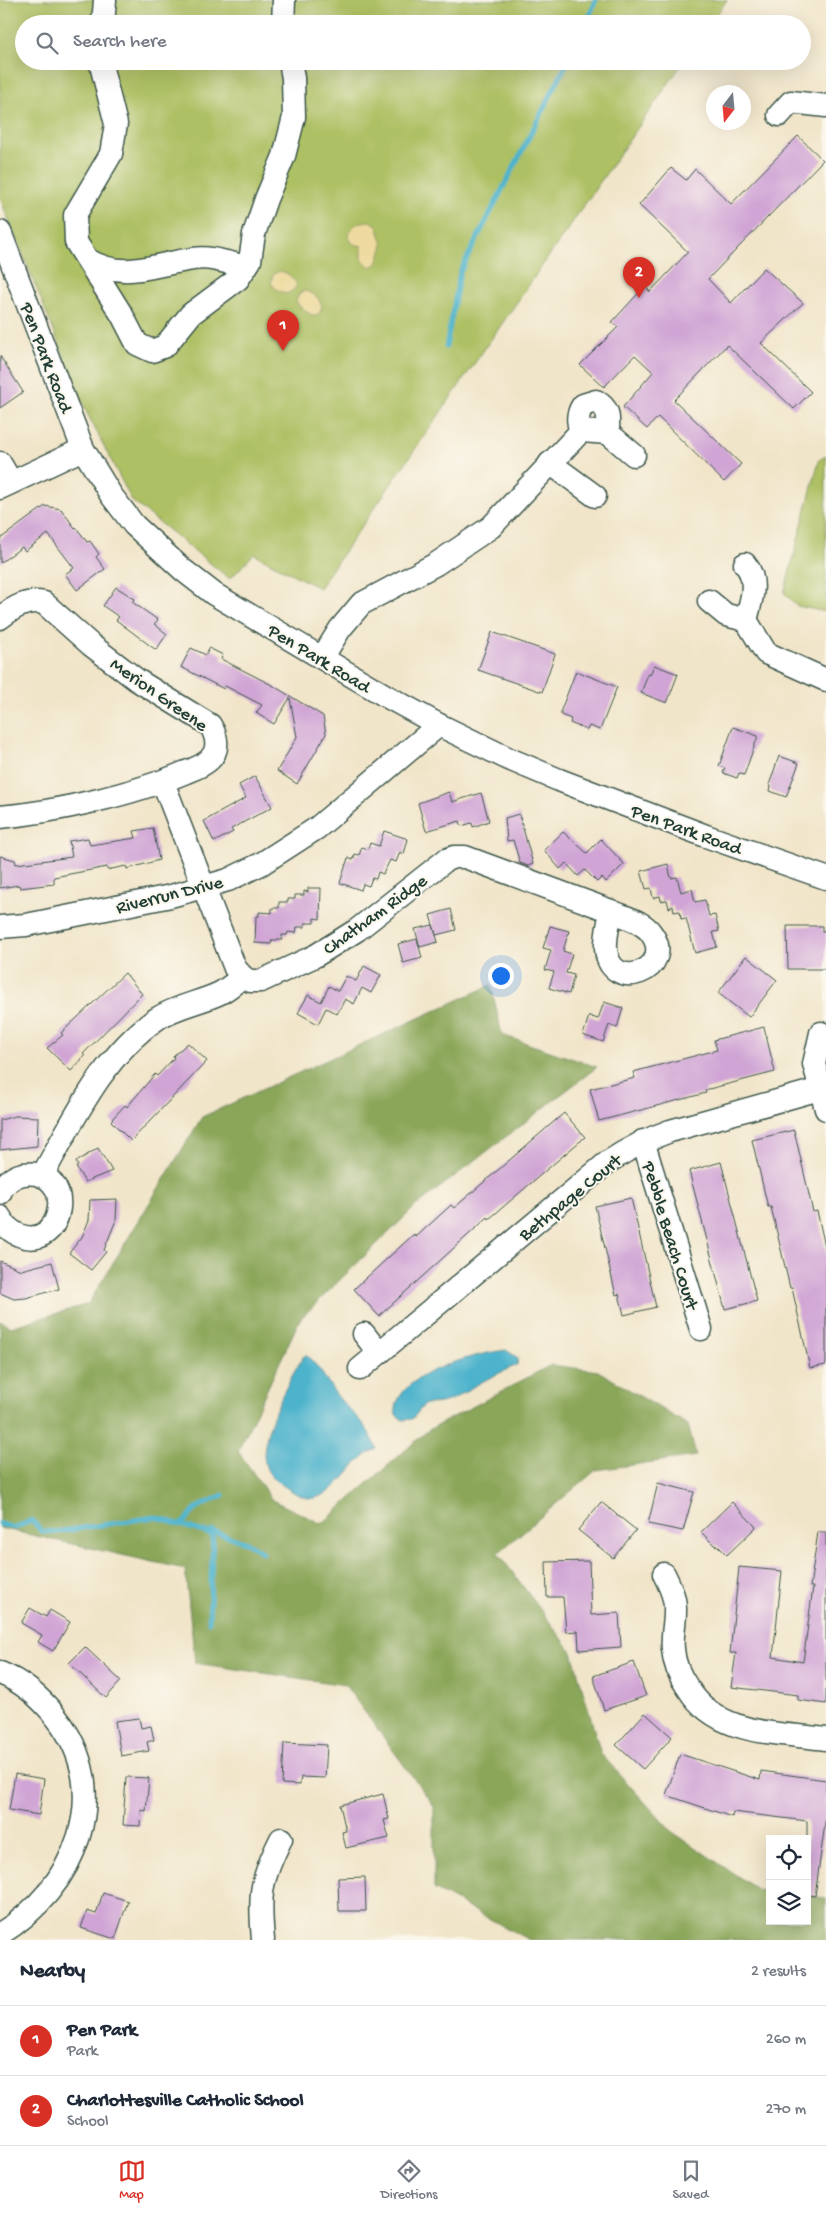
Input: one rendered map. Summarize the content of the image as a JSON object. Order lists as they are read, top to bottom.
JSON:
{
  "streets": {
    "street": [
      "Pen Park Road",
      "Merion Greene",
      "Riverrun Drive",
      "Chatham Ridge",
      "Bethpage Court",
      "Pebble Beach Court"
    ]
  },
  "crossings": [
    ["Pen Park Road", "Riverrun Drive"],
    ["Bethpage Court", "Pebble Beach Court"]
  ],
  "north": "bottom",
  "page": {
    "search": "Search here",
    "pins": ["2", "1"],
    "heading": ["Nearby", "2 results"],
    "list": [
      {
        "mark": "1",
        "name": "Pen Park",
        "note": "Park",
        "value": "260 m"
      },
      {
        "mark": "2",
        "name": "Charlottesville Catholic School",
        "note": "School",
        "value": "270 m"
      }
    ],
    "nav": ["Map", "Directions", "Saved"]
  }
}
